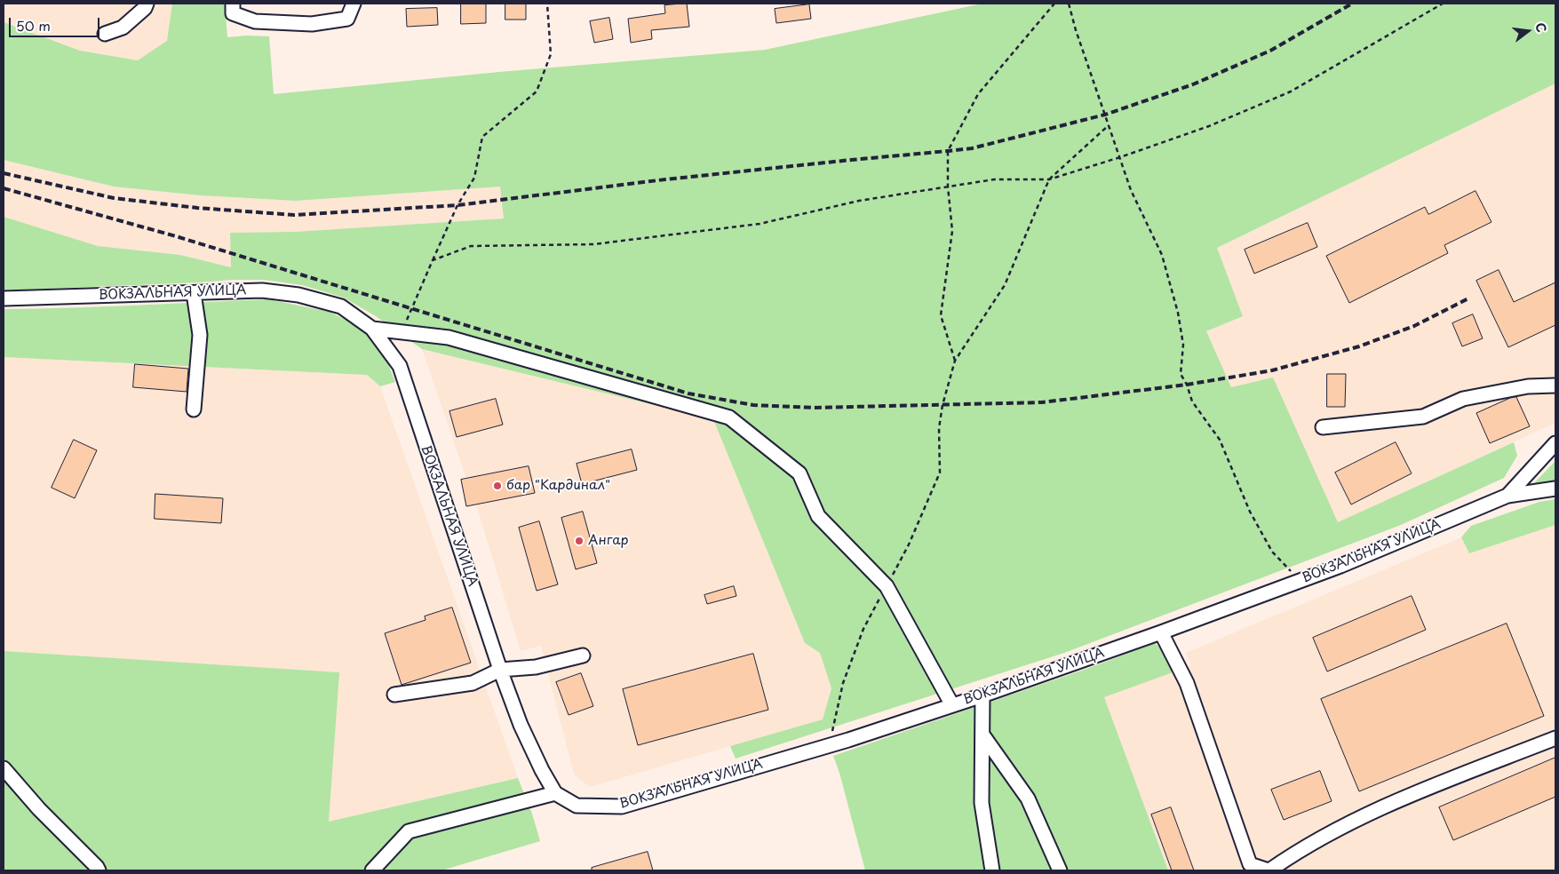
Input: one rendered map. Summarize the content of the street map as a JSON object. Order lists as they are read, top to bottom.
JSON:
{
  "streets": {
    "street": ["ВОКЗАЛЬНАЯ УЛИЦА"]
  },
  "places": ["бар \"Кардинал\"", "Ангар"],
  "scale_bar": "50 m",
  "north": "right"
}
